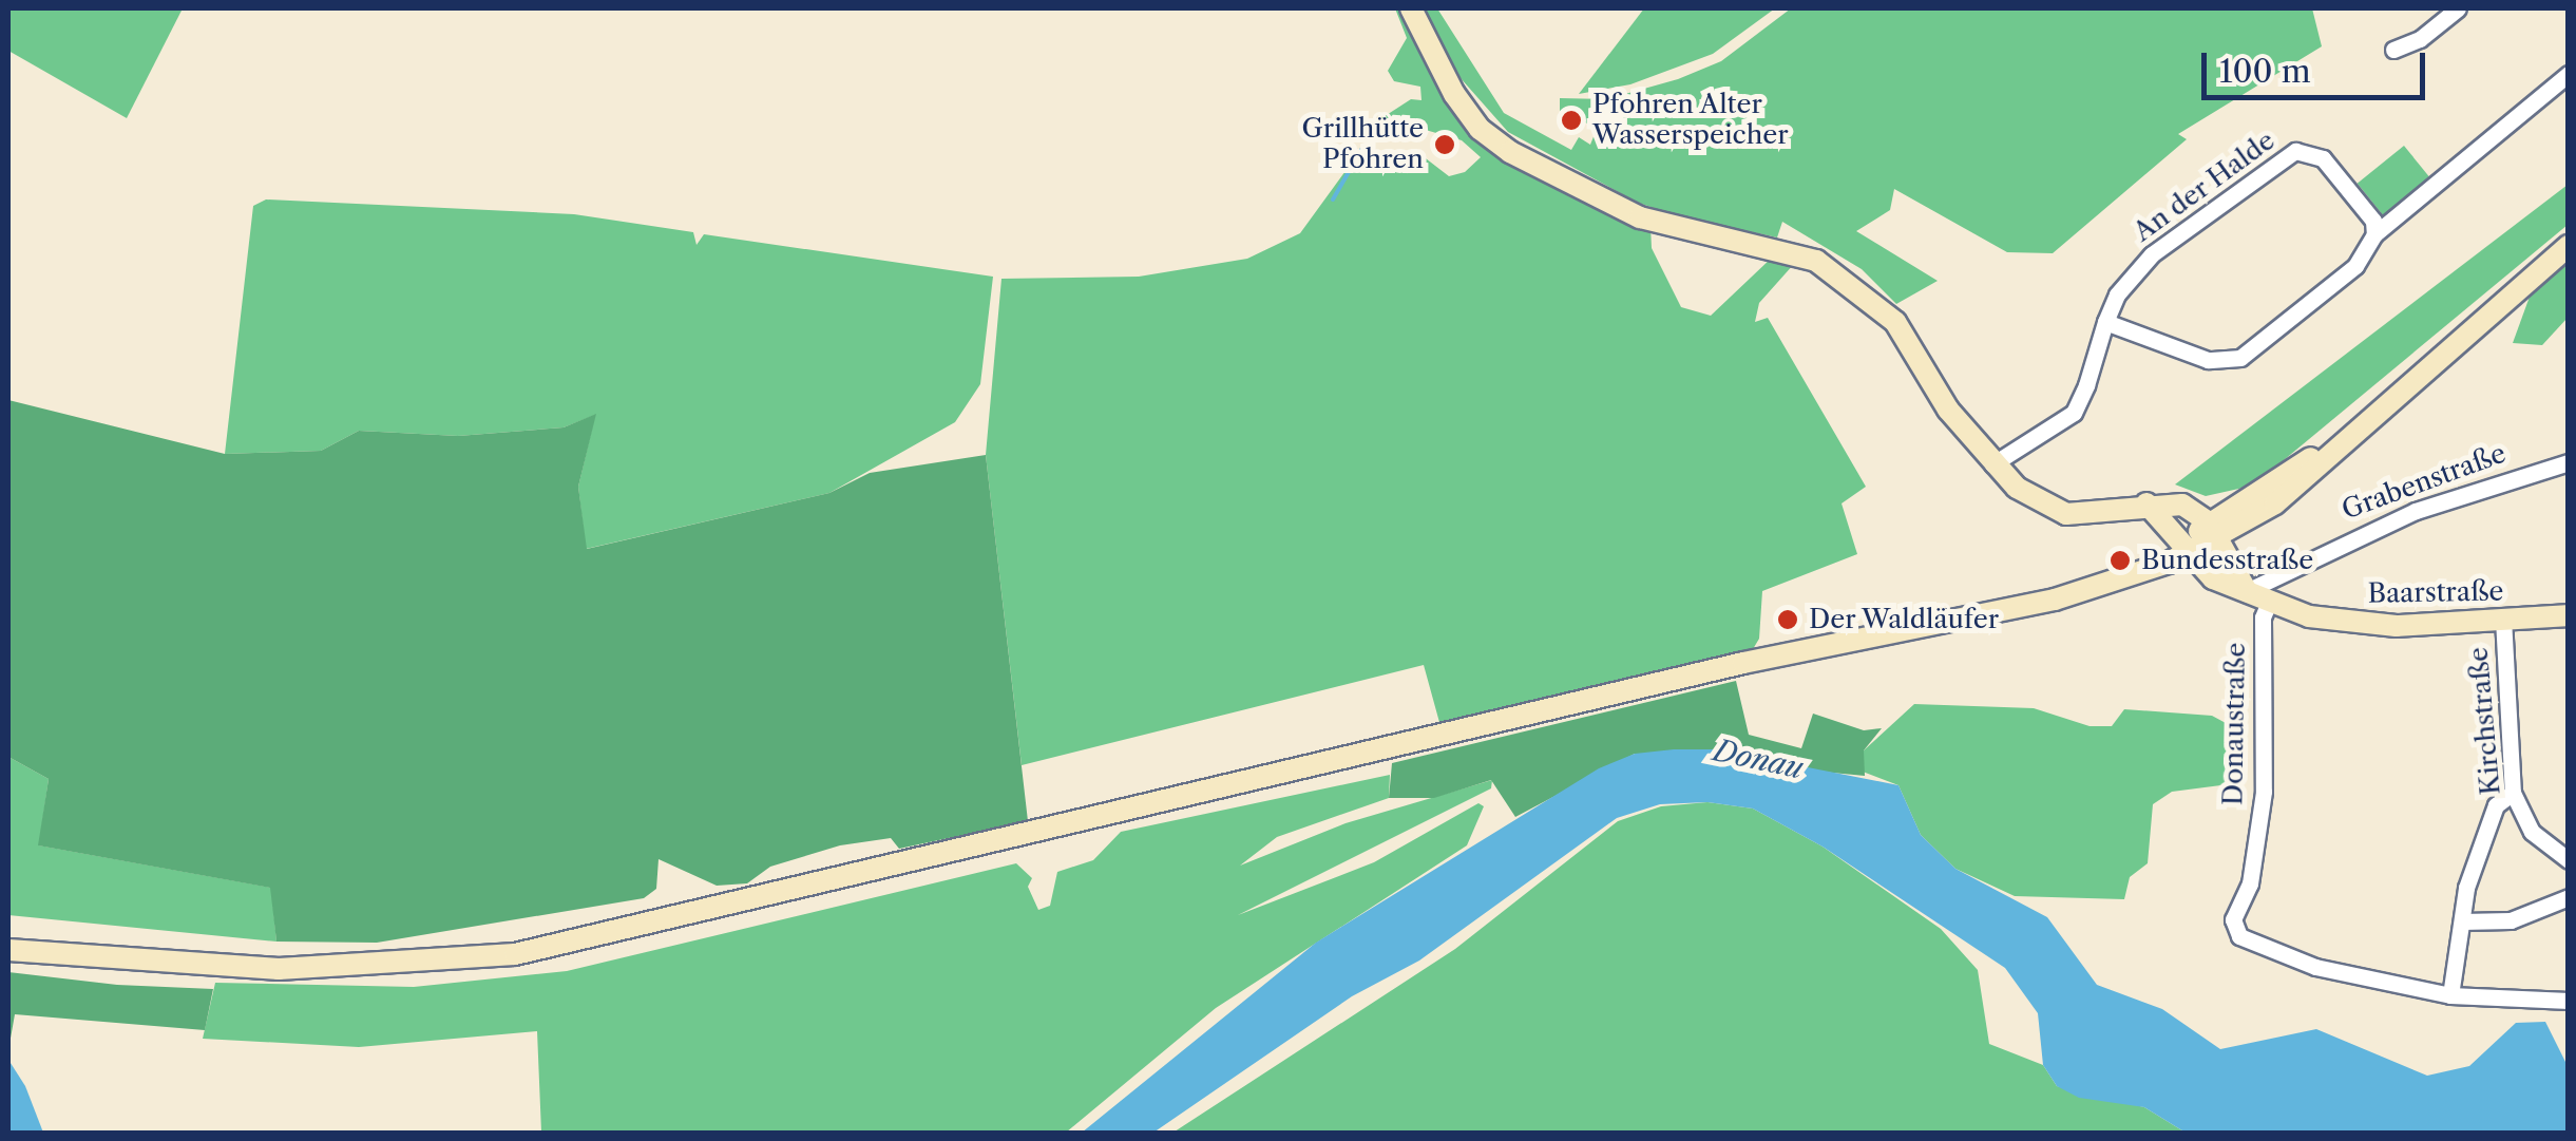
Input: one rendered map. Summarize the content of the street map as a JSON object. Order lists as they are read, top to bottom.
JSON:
{
  "streets": {
    "main road": ["Baarstraße"],
    "street": [
      "An der Halde",
      "Grabenstraße",
      "Kirchstraße",
      "Donaustraße"
    ]
  },
  "crossings": [
    ["Grabenstraße", "Baarstraße"],
    ["Baarstraße", "Kirchstraße"],
    ["Baarstraße", "Donaustraße"]
  ],
  "water": ["Donau"],
  "places": [
    "Pfohren Alter Wasserspeicher",
    "Grillhütte Pfohren",
    "Bundesstraße",
    "Der Waldläufer"
  ],
  "scale_bar": "100 m"
}
